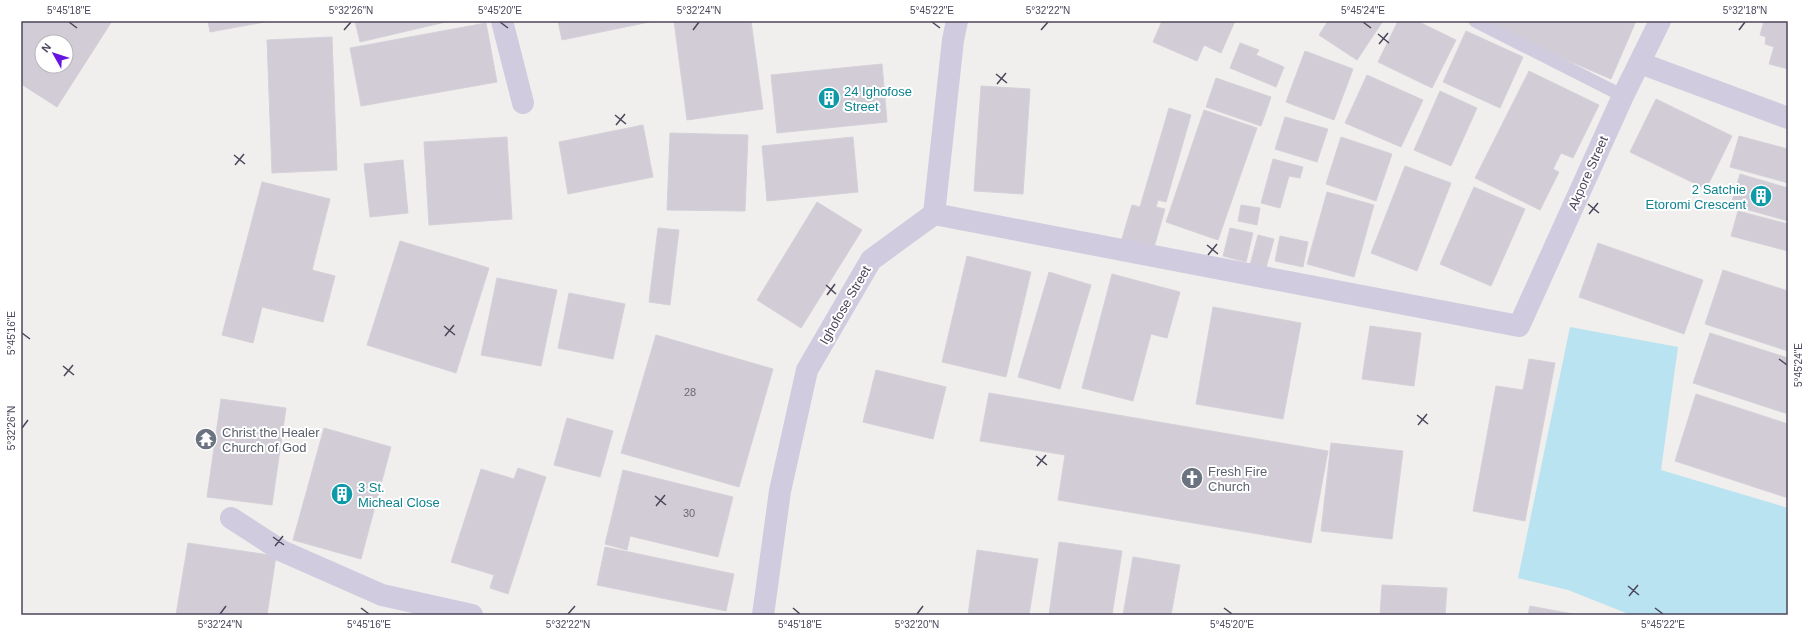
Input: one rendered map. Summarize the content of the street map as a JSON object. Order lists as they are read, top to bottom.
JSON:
{
  "streets": {
    "street": ["Akpore Street", "Ighofose Street"]
  },
  "crossings": [
    ["Akpore Street", "Ighofose Street"]
  ],
  "places": {
    "building": ["24 Ighofose Street", "2 Satchie Etoromi Crescent", "3 St. Micheal Close"],
    "temple": ["Christ the Healer Church of God"],
    "church": ["Fresh Fire Church"]
  },
  "house_numbers": ["28", "30"],
  "north": "top left",
  "coordinates": [
    "5°45'18\"E",
    "5°32'26\"N",
    "5°45'20\"E",
    "5°32'24\"N",
    "5°45'22\"E",
    "5°32'22\"N",
    "5°45'24\"E",
    "5°32'18\"N",
    "5°45'16\"E",
    "5°32'20\"N"
  ]
}
